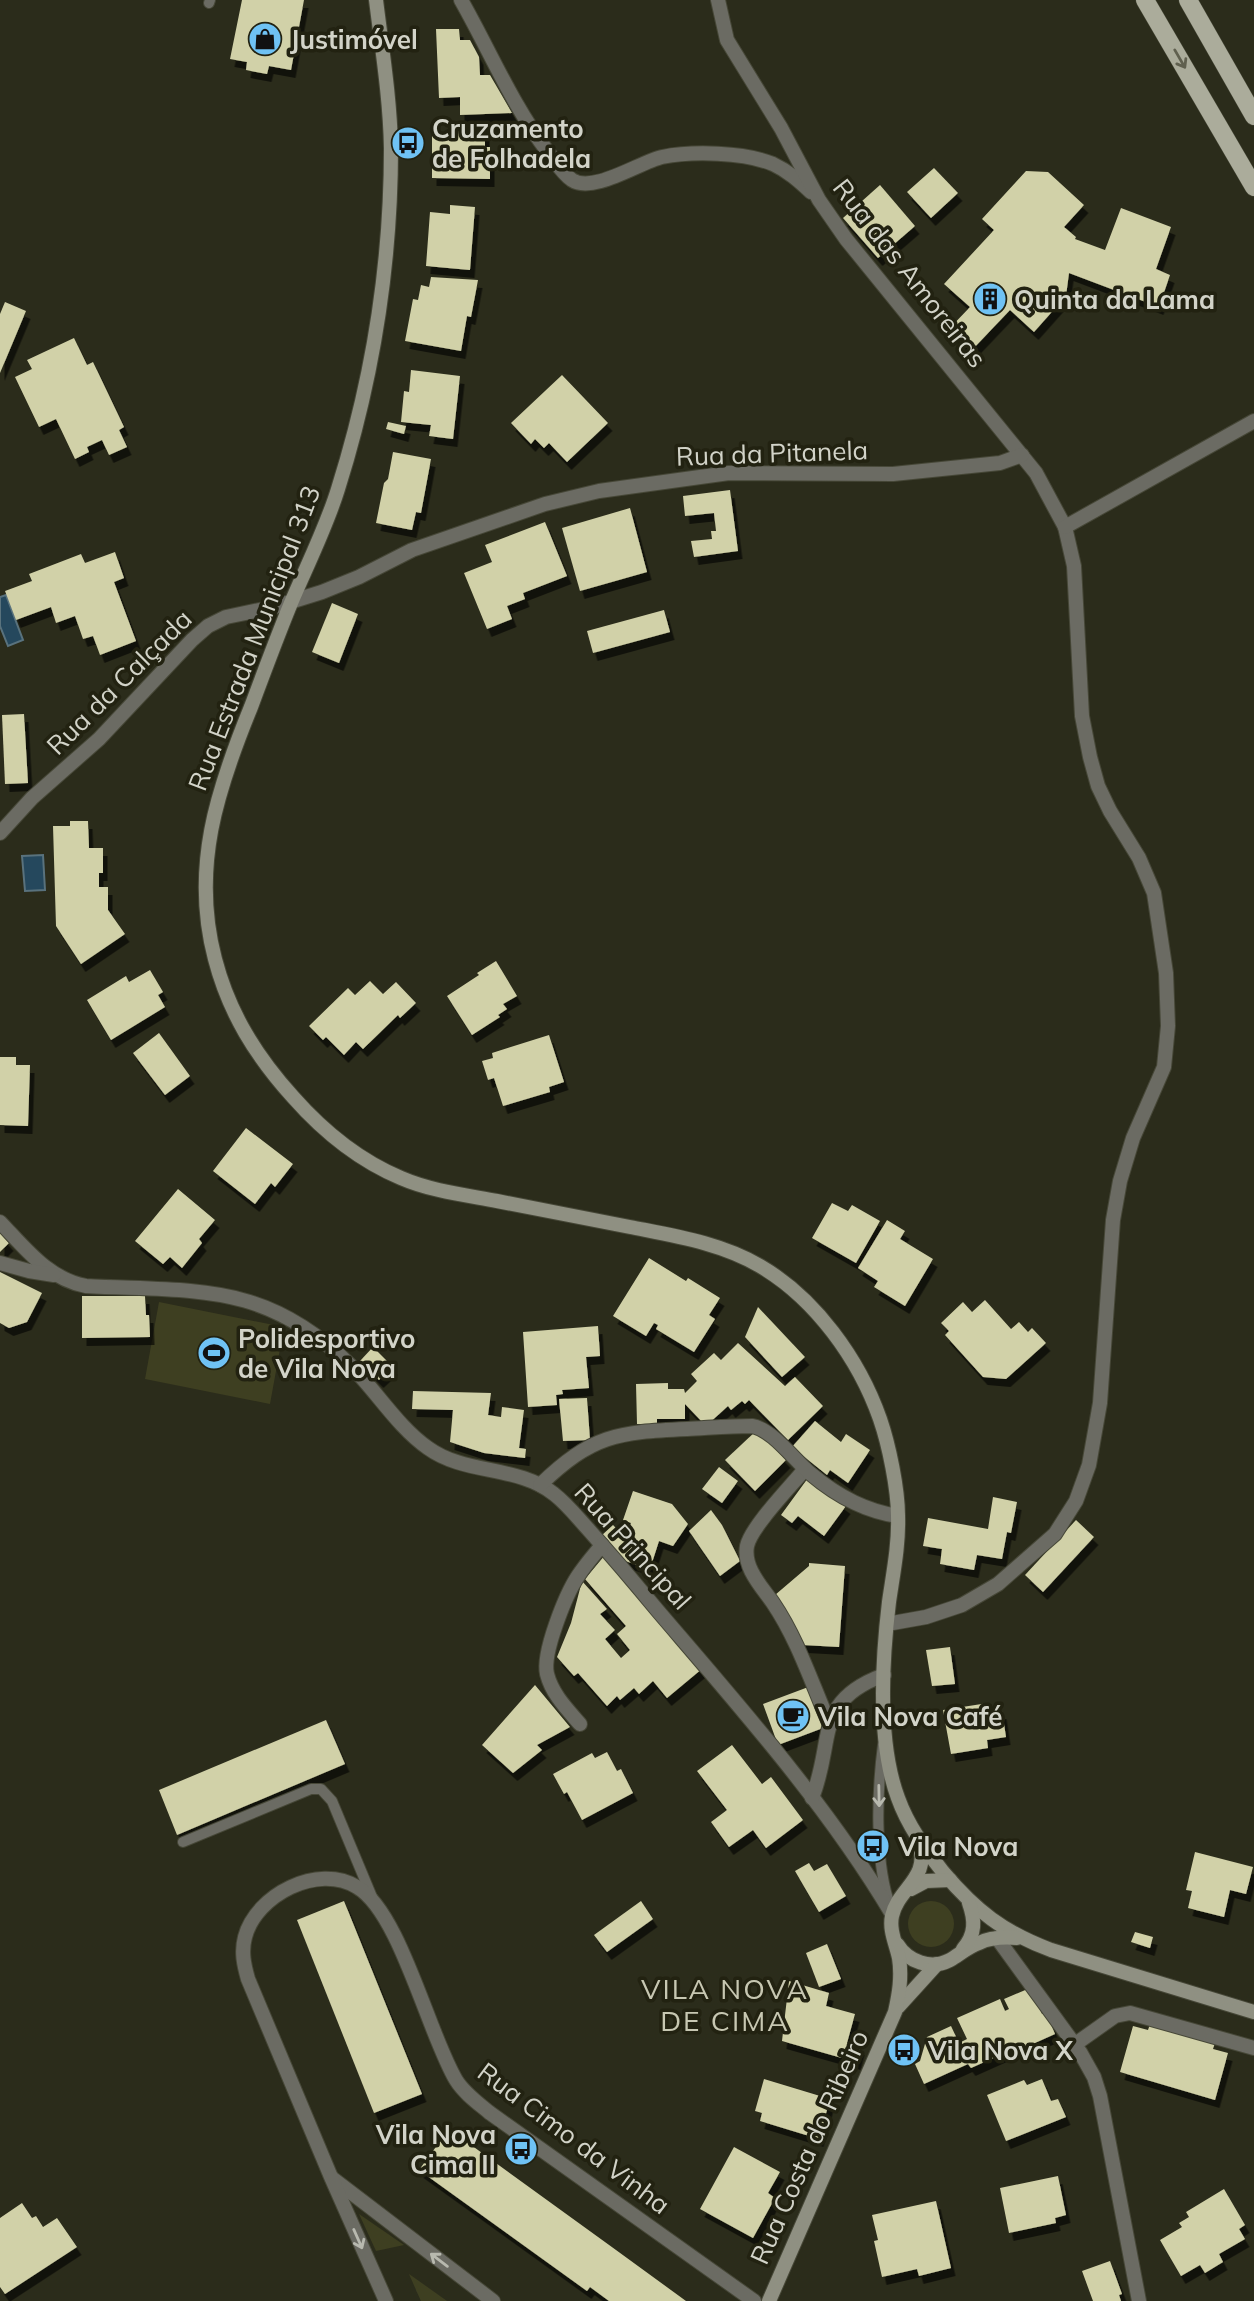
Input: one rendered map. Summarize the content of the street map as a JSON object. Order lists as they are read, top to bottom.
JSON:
{
  "streets": {
    "main road": ["Rua Estrada Municipal 313", "Rua Costa do Ribeiro"],
    "street": [
      "Rua das Amoreiras",
      "Rua da Pitanela",
      "Rua da Calçada",
      "Rua Principal",
      "Rua Cimo da Vinha"
    ]
  },
  "crossings": [
    ["Rua das Amoreiras", "Rua da Pitanela"],
    ["Rua das Amoreiras", "Rua Estrada Municipal 313"],
    ["Rua da Pitanela", "Rua Estrada Municipal 313"],
    ["Rua da Pitanela", "Rua da Calçada"],
    ["Rua Estrada Municipal 313", "Rua da Calçada"],
    ["Rua Estrada Municipal 313", "Rua Principal"]
  ],
  "districts": ["VILA NOVA DE CIMA"],
  "places": {
    "shop": ["Justimóvel"],
    "bus stop": [
      "Cruzamento de Folhadela",
      "Vila Nova",
      "Vila Nova X",
      "Vila Nova Cima II"
    ],
    "building": ["Quinta da Lama"],
    "sports": ["Polidesportivo de Vila Nova"],
    "cafe": ["Vila Nova Café"]
  }
}
